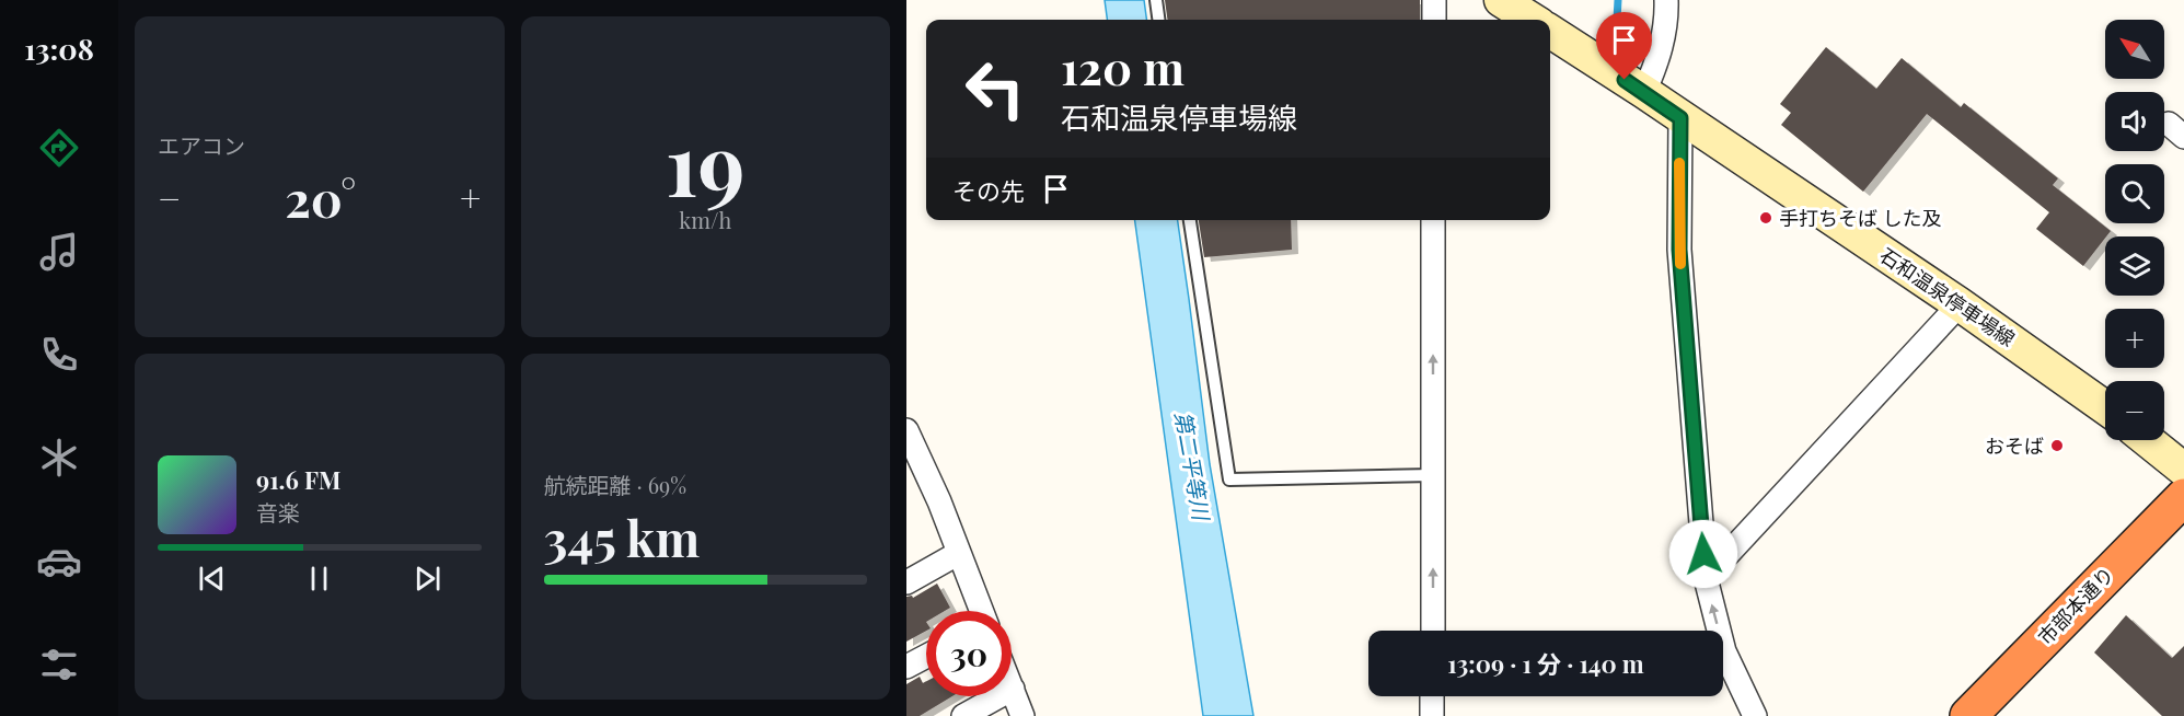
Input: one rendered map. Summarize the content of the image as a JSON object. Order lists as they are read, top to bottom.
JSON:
{
  "streets": {
    "highway": ["市部本通り"],
    "main road": ["石和温泉停車場線"]
  },
  "water": ["第二平等川"],
  "places": ["手打ちそば した及", "おそば"],
  "north": "top left",
  "page": {
    "tabs": "13:08",
    "tile": [
      "エアコン",
      ["19", "km/h"],
      ["航続距離 · 69%", "345 km"]
    ],
    "map_buttons": ["+", "−"],
    "turn": ["120 m", "石和温泉停車場線"],
    "then": "その先",
    "heat": ["−", "20°", "+"],
    "song": ["91.6 FM", "音楽"],
    "limit": "30",
    "trip": "13:09 · 1 分 · 140 m"
  }
}
